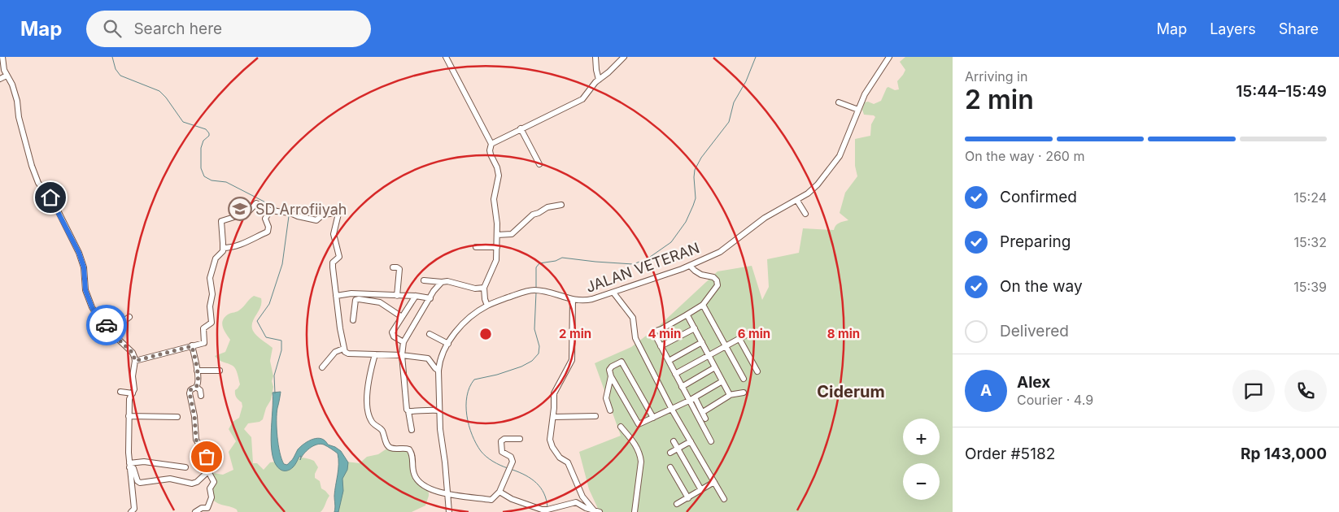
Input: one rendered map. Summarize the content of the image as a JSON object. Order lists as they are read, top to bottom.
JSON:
{
  "streets": {
    "street": ["JALAN VETERAN"]
  },
  "districts": ["Ciderum"],
  "places": {
    "school or university": ["SD Arrofiiyah"]
  },
  "page": {
    "header": "Map",
    "search": "Search here",
    "nav": ["Map", "Layers", "Share"],
    "heading": ["2 min", "Arriving in", "15:44–15:49"],
    "panel": [
      "Alex",
      "Courier · 4.9",
      "Order #5182",
      "Rp 143,000"
    ],
    "bar": "On the way · 260 m",
    "list": [
      ["Confirmed", "15:24"],
      ["Preparing", "15:32"],
      ["On the way", "15:39"],
      "Delivered"
    ],
    "round": "A",
    "map_buttons": ["+", "−"]
  },
  "rings": [
    "2 min",
    "4 min",
    "6 min",
    "8 min"
  ]
}
